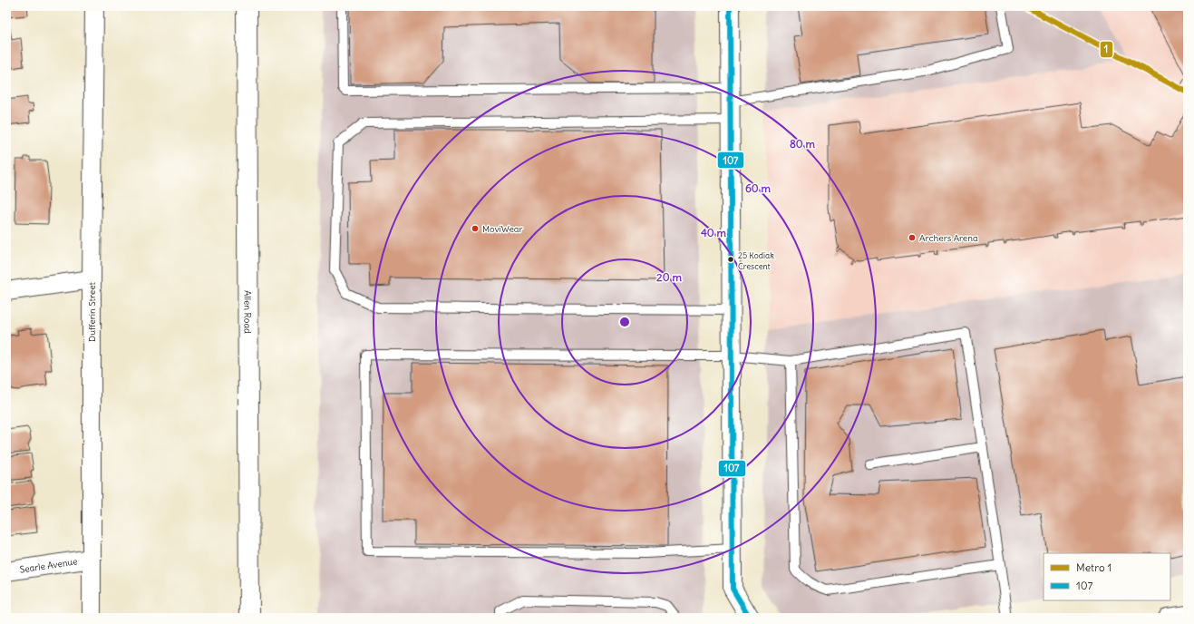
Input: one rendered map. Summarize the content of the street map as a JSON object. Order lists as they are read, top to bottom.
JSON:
{
  "streets": {
    "main road": ["Allen Road"],
    "street": ["Dufferin Street", "Searle Avenue"]
  },
  "crossings": [
    ["Dufferin Street", "Searle Avenue"]
  ],
  "places": ["MoviWear", "Archers Arena", "25 Kodiak Crescent"],
  "lines": ["metro line 1", "transit line 107"],
  "legend": ["Metro 1", "107"],
  "rings": [
    "80 m",
    "60 m",
    "40 m",
    "20 m"
  ]
}
